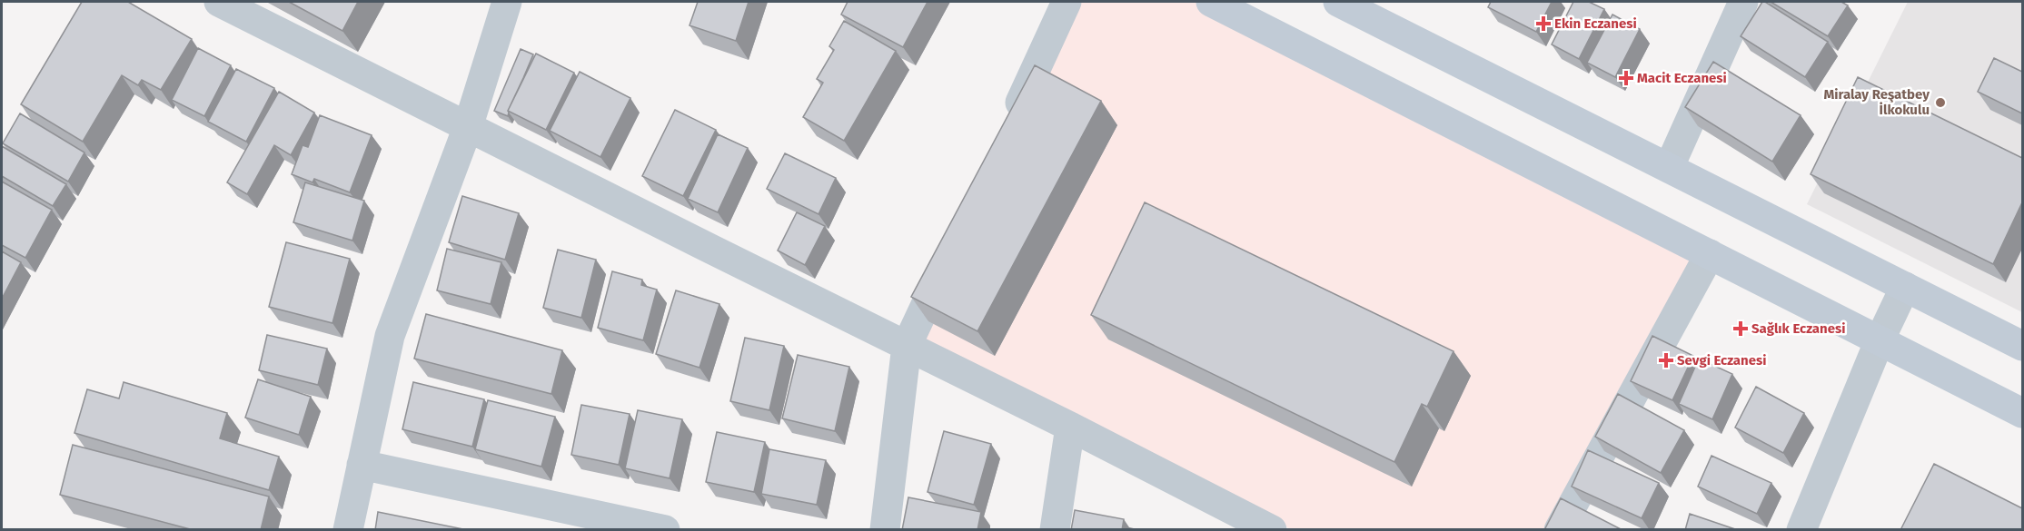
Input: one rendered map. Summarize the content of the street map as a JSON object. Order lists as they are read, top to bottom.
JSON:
{
  "places": {
    "health": [
      "Ekin Eczanesi",
      "Macit Eczanesi",
      "Sağlık Eczanesi",
      "Sevgi Eczanesi"
    ],
    "other": ["Miralay Reşatbey İlkokulu"]
  }
}
